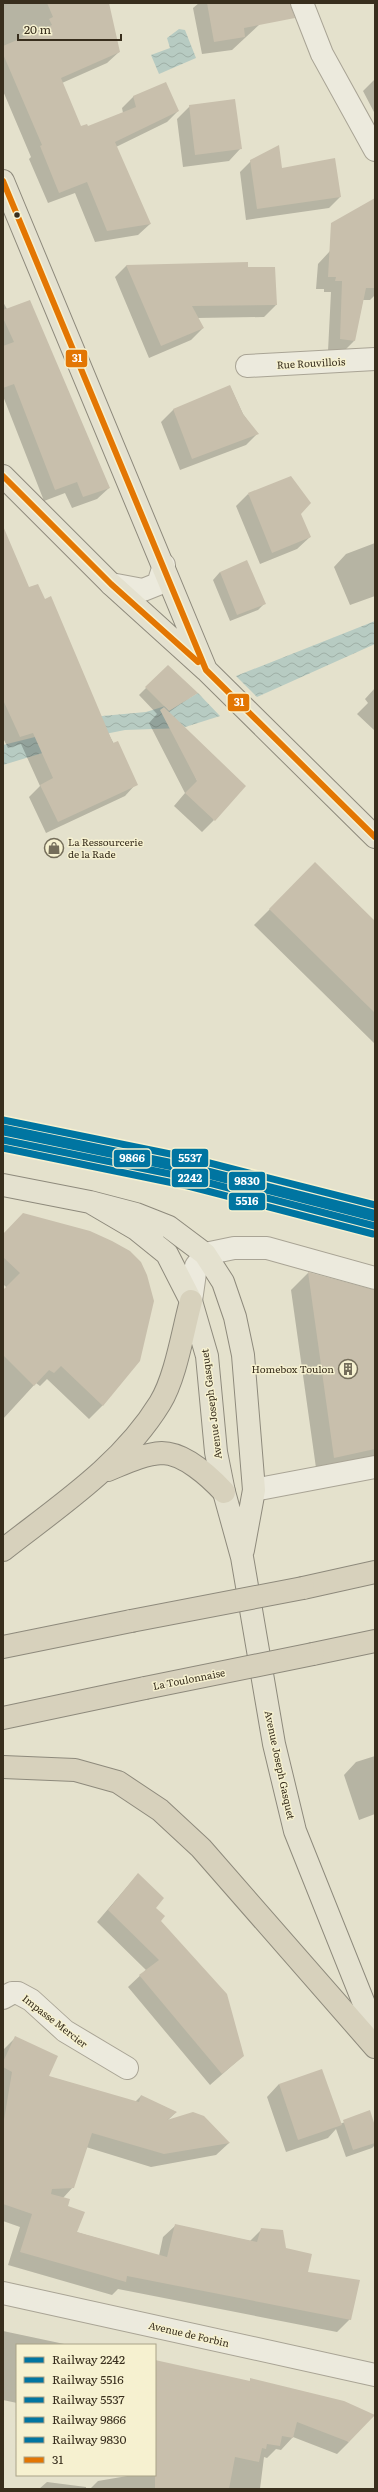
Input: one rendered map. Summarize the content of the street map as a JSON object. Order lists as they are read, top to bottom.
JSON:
{
  "streets": {
    "highway": ["La Toulonnaise"],
    "main road": ["Avenue Joseph Gasquet"],
    "street": ["Rue Rouvillois", "Impasse Mercier", "Avenue de Forbin"]
  },
  "places": {
    "shop": ["La Ressourcerie de la Rade"],
    "building": ["Homebox Toulon"]
  },
  "lines": [
    "transit line 31",
    "rail line 5537",
    "rail line 9830",
    "rail line 9866",
    "rail line 2242",
    "rail line 5516"
  ],
  "legend": [
    "Railway 2242",
    "Railway 5516",
    "Railway 5537",
    "Railway 9866",
    "Railway 9830",
    "31"
  ],
  "scale_bar": "20 m"
}
